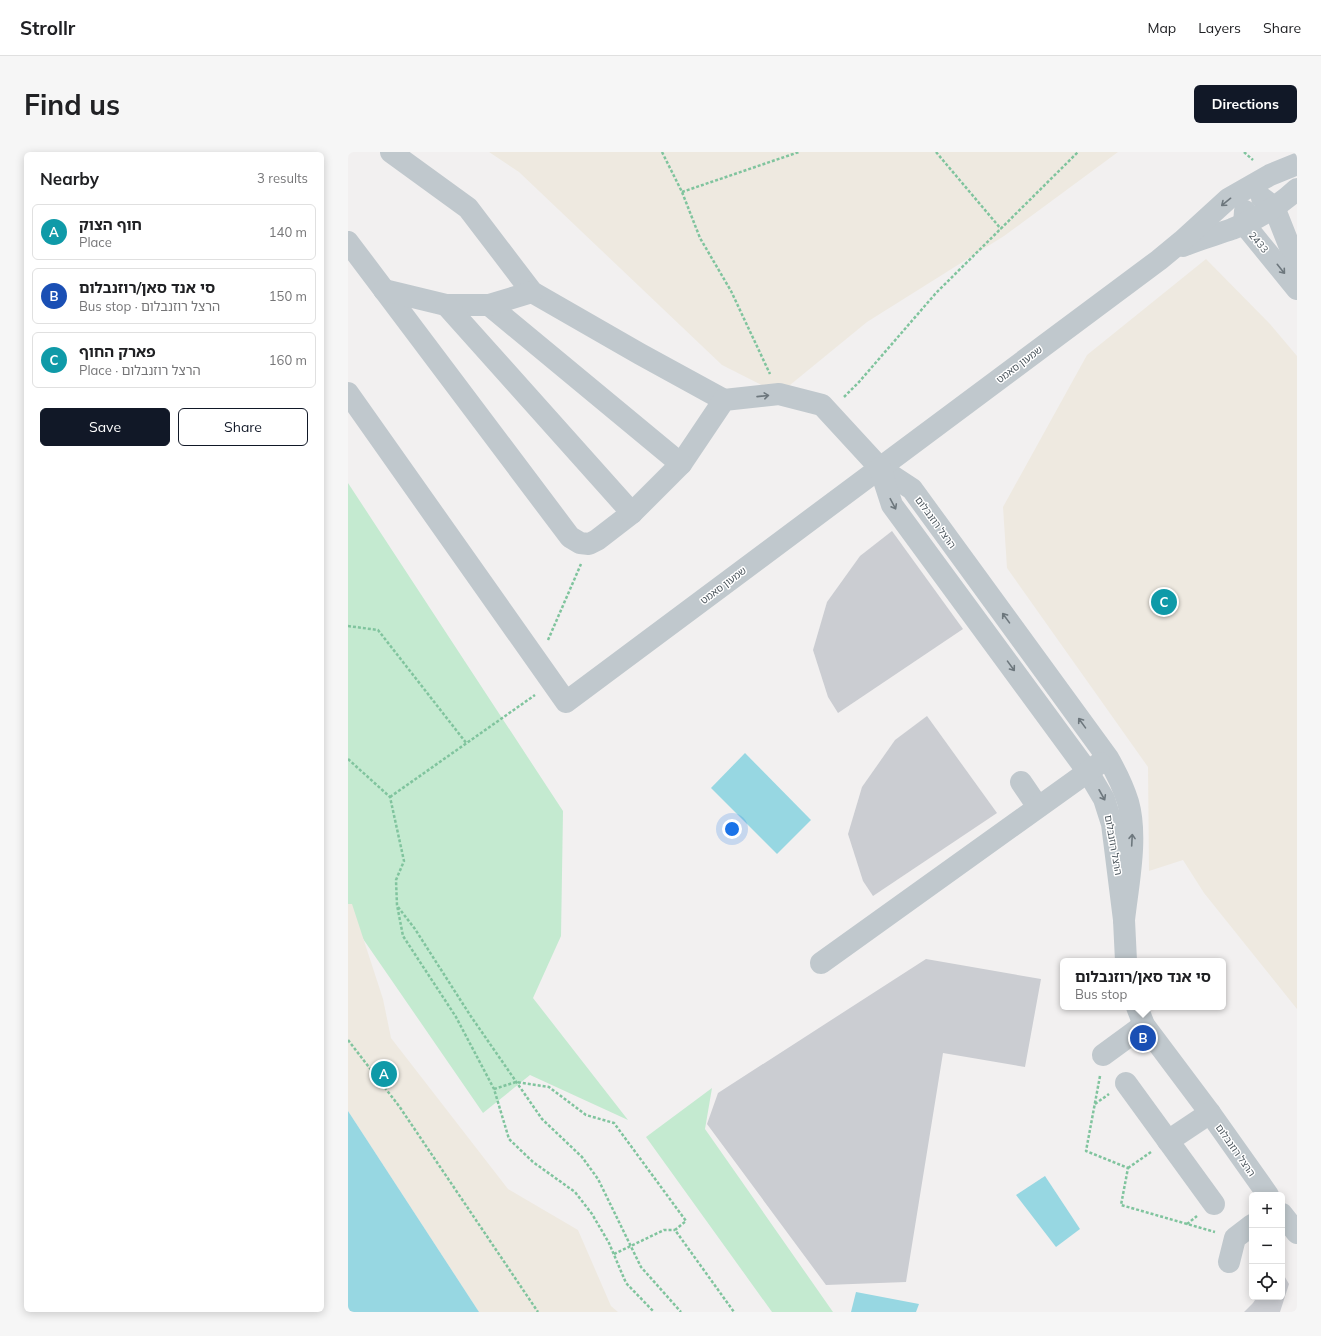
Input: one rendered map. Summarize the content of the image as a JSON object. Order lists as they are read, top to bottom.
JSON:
{
  "streets": {
    "street": ["2433", "שמעון סאמט", "הרצל רוזנבלום"]
  },
  "crossings": [
    ["2433", "שמעון סאמט"],
    ["שמעון סאמט", "הרצל רוזנבלום"]
  ],
  "page": {
    "header": "Strollr",
    "nav": ["Map", "Layers", "Share"],
    "buttons": [
      "Directions",
      ["Save", "Share"]
    ],
    "title": "Find us",
    "heading": ["Nearby", "3 results"],
    "list": [
      {
        "mark": "A",
        "name": "חוף הצוק",
        "note": "Place",
        "value": "140 m"
      },
      {
        "mark": "B",
        "name": "סי אנד סאן/רוזנבלום",
        "note": "Bus stop · הרצל רוזנבלום",
        "value": "150 m"
      },
      {
        "mark": "C",
        "name": "פארק החוף",
        "note": "Place · הרצל רוזנבלום",
        "value": "160 m"
      }
    ],
    "pins": ["C", "B", "A"],
    "popup": ["סי אנד סאן/רוזנבלום", "Bus stop"],
    "map_buttons": ["+", "−"]
  }
}
